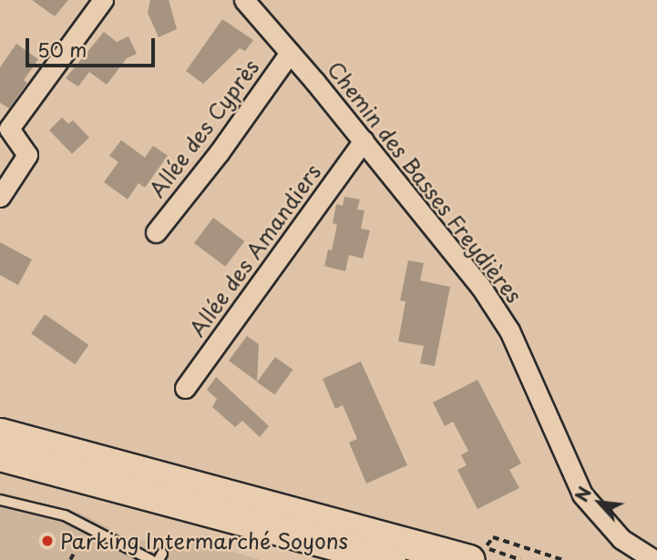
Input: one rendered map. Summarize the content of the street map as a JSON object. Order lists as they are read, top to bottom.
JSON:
{
  "streets": {
    "street": ["Allée des Cyprès", "Chemin des Basses Freydières", "Allée des Amandiers"]
  },
  "crossings": [
    ["Allée des Cyprès", "Chemin des Basses Freydières"],
    ["Chemin des Basses Freydières", "Allée des Amandiers"]
  ],
  "places": ["Parking Intermarché Soyons"],
  "scale_bar": "50 m",
  "north": "top left"
}
